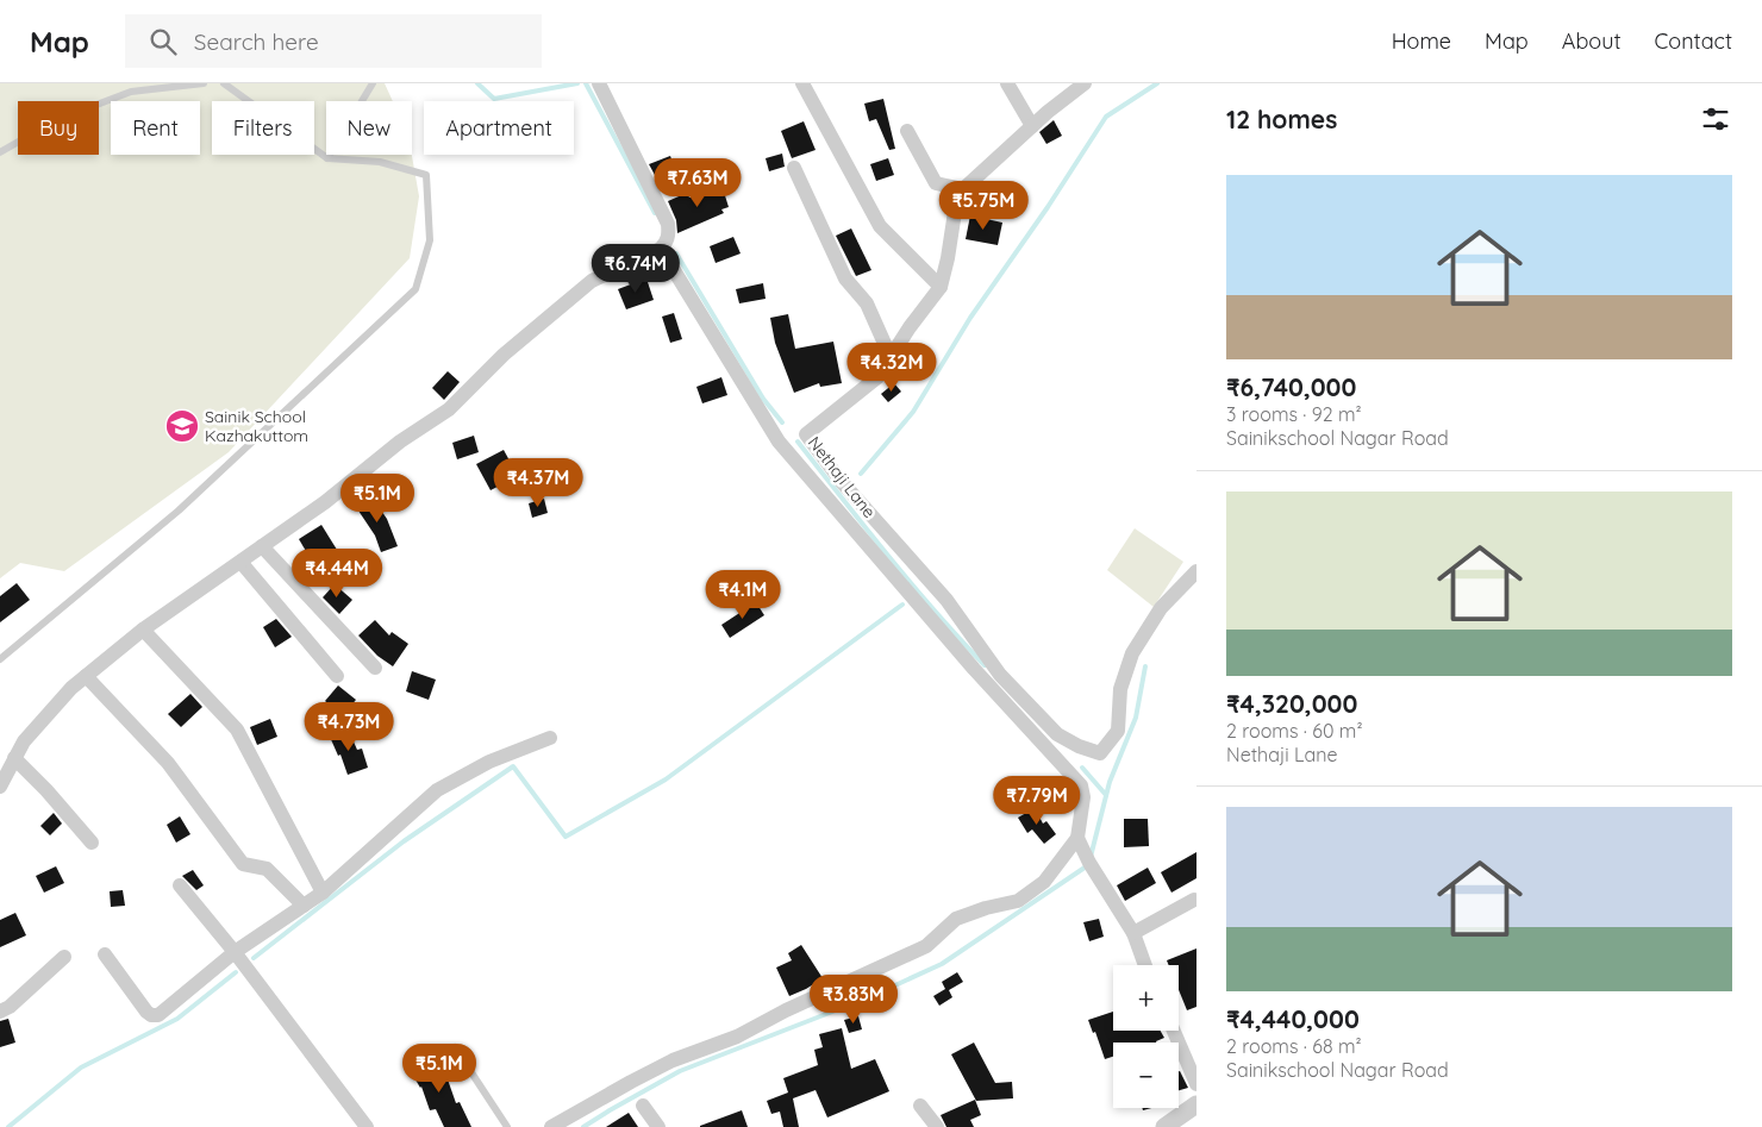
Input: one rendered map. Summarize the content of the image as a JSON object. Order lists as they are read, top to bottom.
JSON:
{
  "streets": {
    "street": ["Nethaji Lane"]
  },
  "places": {
    "school or university": ["Sainik School Kazhakuttom"]
  },
  "page": {
    "header": "Map",
    "search": "Search here",
    "nav": [
      "Home",
      "Map",
      "About",
      "Contact"
    ],
    "heading": "12 homes",
    "chip": [
      "Buy",
      "Rent",
      "Filters",
      "New",
      "Apartment"
    ],
    "list": [
      {
        "name": "₹6,740,000",
        "note": "3 rooms · 92 m² · Sainikschool Nagar Road"
      },
      {
        "name": "₹4,320,000",
        "note": "2 rooms · 60 m² · Nethaji Lane"
      },
      {
        "name": "₹4,440,000",
        "note": "2 rooms · 68 m² · Sainikschool Nagar Road"
      }
    ],
    "price": [
      "₹7.63M",
      "₹5.75M",
      "₹6.74M",
      "₹4.32M",
      "₹4.37M",
      "₹5.1M",
      "₹4.44M",
      "₹4.1M",
      "₹4.73M",
      "₹7.79M",
      "₹3.83M",
      "₹5.1M"
    ],
    "map_buttons": ["+", "−"]
  }
}
